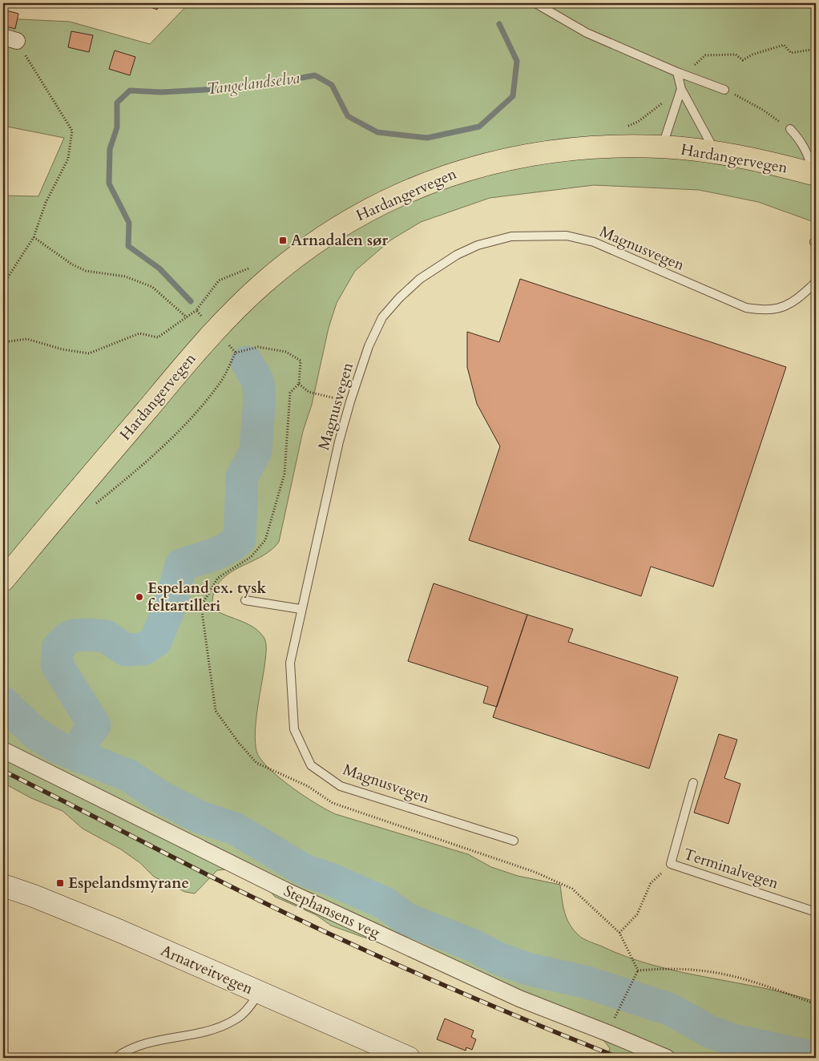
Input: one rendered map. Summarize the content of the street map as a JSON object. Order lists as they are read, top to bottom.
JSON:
{
  "streets": {
    "main road": ["Hardangervegen", "Arnatveitvegen"],
    "street": ["Stephansens veg"],
    "lane": ["Magnusvegen", "Terminalvegen"]
  },
  "water": ["Tangelandselva"],
  "places": {
    "transit": ["Arnadalen sør", "Espelandsmyrane"],
    "other": ["Espeland ex. tysk feltartilleri"]
  }
}
